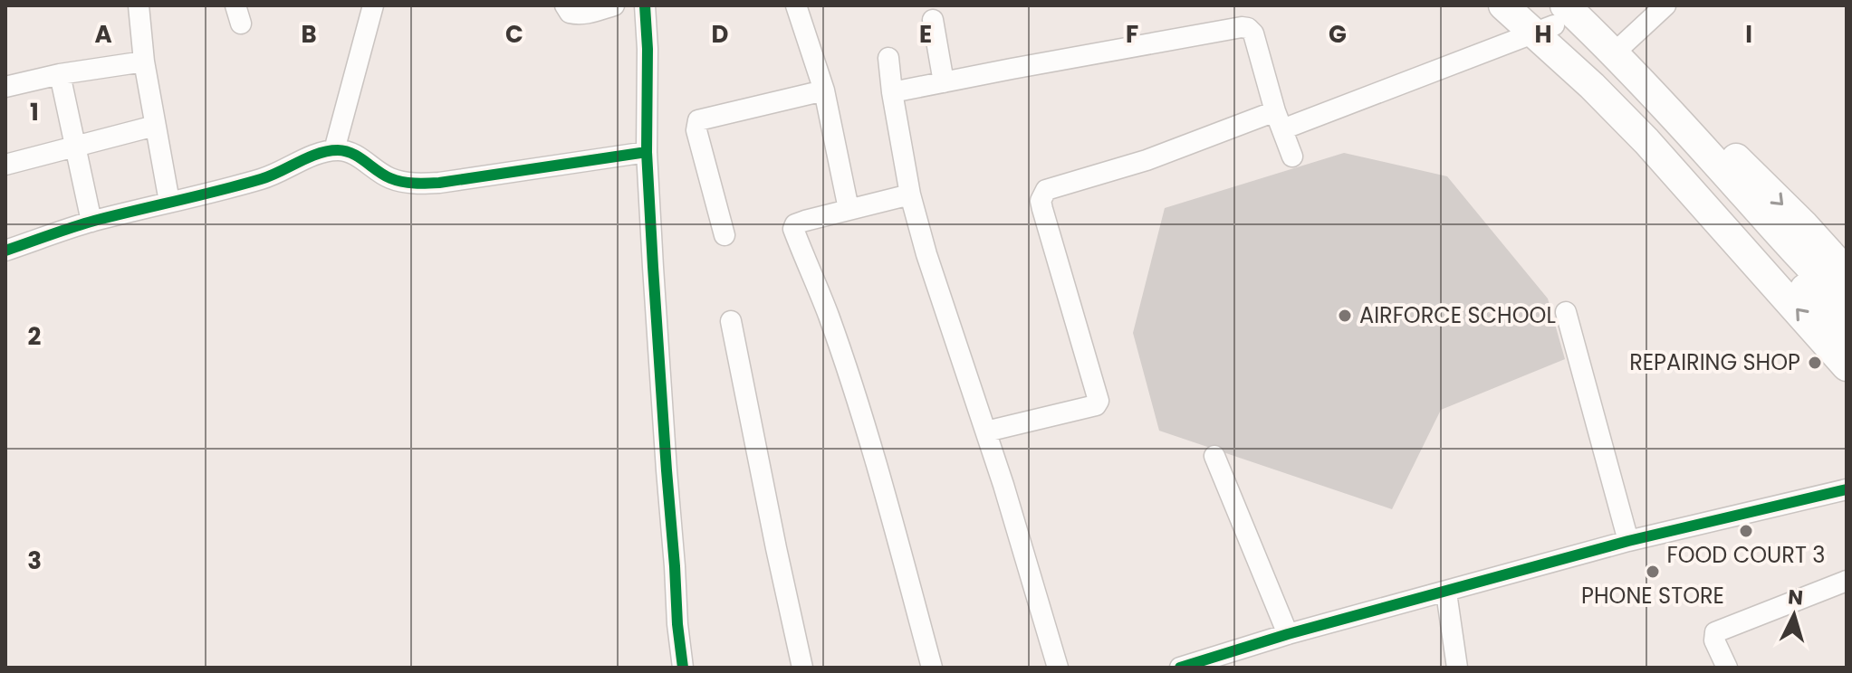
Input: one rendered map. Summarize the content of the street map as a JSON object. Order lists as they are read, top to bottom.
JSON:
{
  "places": [
    "AIRFORCE SCHOOL",
    "REPAIRING SHOP",
    "FOOD COURT 3",
    "PHONE STORE"
  ],
  "north": "top",
  "grid": {
    "columns": [
      "A",
      "B",
      "C",
      "D",
      "E",
      "F",
      "G",
      "H",
      "I"
    ],
    "rows": ["1", "2", "3"]
  }
}
